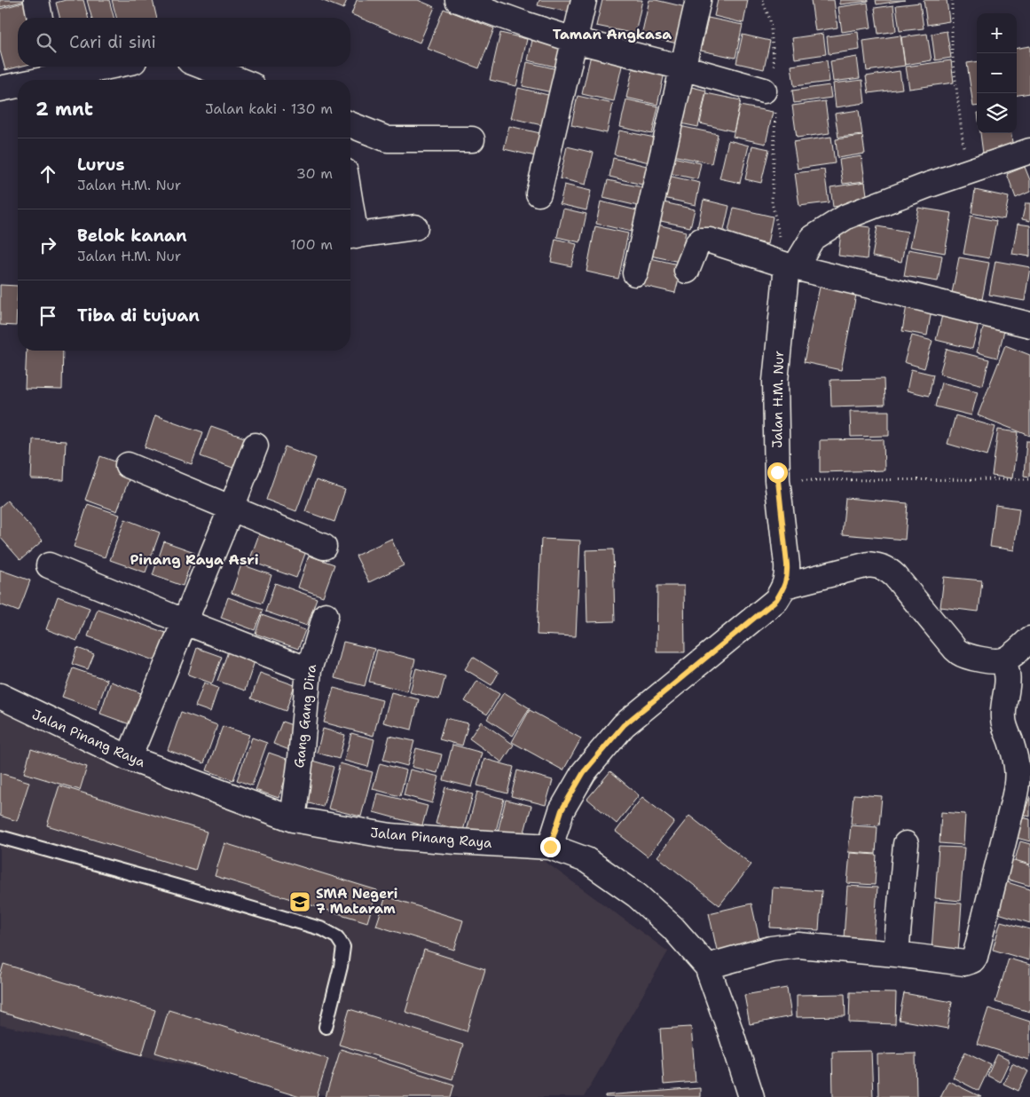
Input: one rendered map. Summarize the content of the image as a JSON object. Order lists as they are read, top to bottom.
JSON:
{
  "streets": {
    "street": ["Jalan H.M. Nur", "Gang Gang Dira", "Jalan Pinang Raya"]
  },
  "crossings": [
    ["Gang Gang Dira", "Jalan Pinang Raya"]
  ],
  "districts": ["Taman Angkasa", "Pinang Raya Asri"],
  "places": {
    "school or university": ["SMA Negeri 7 Mataram"]
  },
  "page": {
    "map_buttons": ["+", "−"],
    "search": "Cari di sini",
    "heading": ["2 mnt", "Jalan kaki · 130 m"],
    "list": [
      ["Lurus", "Jalan H.M. Nur", "30 m"],
      ["Belok kanan", "Jalan H.M. Nur", "100 m"],
      "Tiba di tujuan"
    ]
  }
}
